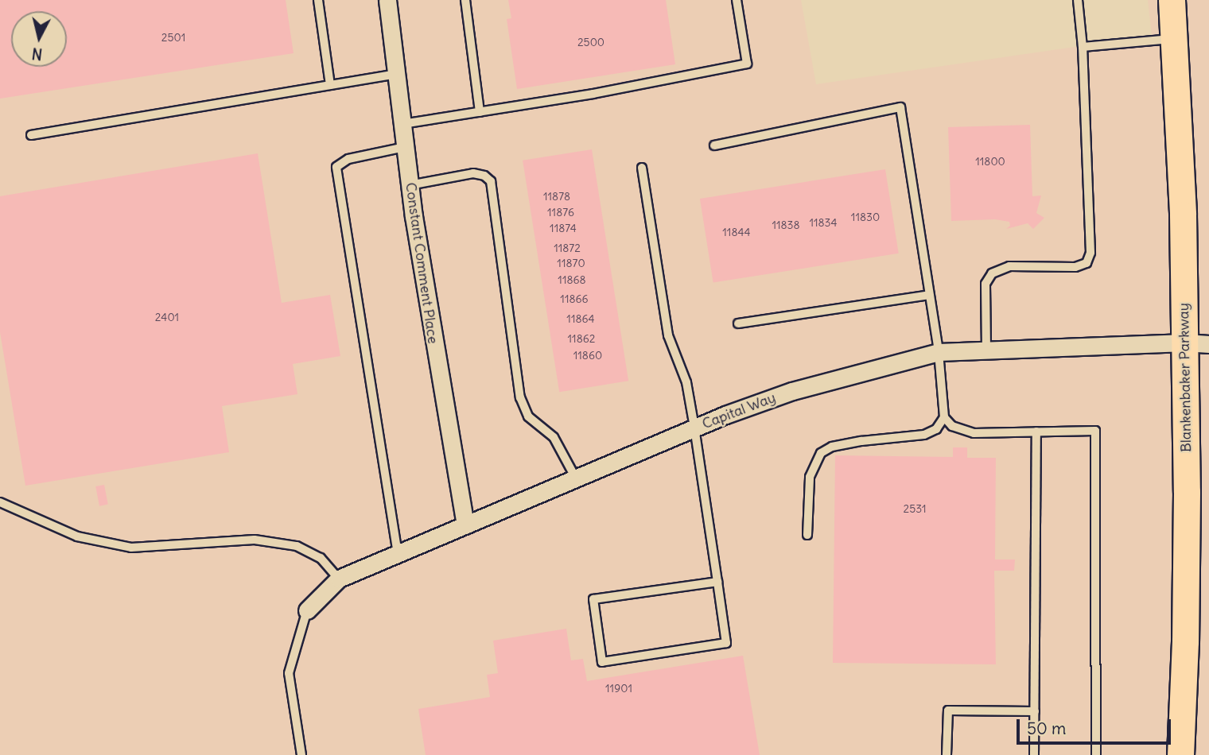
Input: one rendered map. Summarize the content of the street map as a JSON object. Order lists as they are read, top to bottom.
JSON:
{
  "streets": {
    "main road": ["Blankenbaker Parkway"],
    "street": ["Constant Comment Place", "Capital Way"]
  },
  "crossings": [
    ["Constant Comment Place", "Capital Way"],
    ["Blankenbaker Parkway", "Capital Way"]
  ],
  "house_numbers": [
    "2501",
    "2500",
    "11800",
    "11878",
    "11876",
    "11830",
    "11834",
    "11838",
    "11874",
    "11844",
    "11872",
    "11870",
    "11868",
    "11866",
    "2401",
    "11864",
    "11862",
    "11860",
    "2531",
    "11901"
  ],
  "scale_bar": "50 m",
  "north": "bottom"
}
